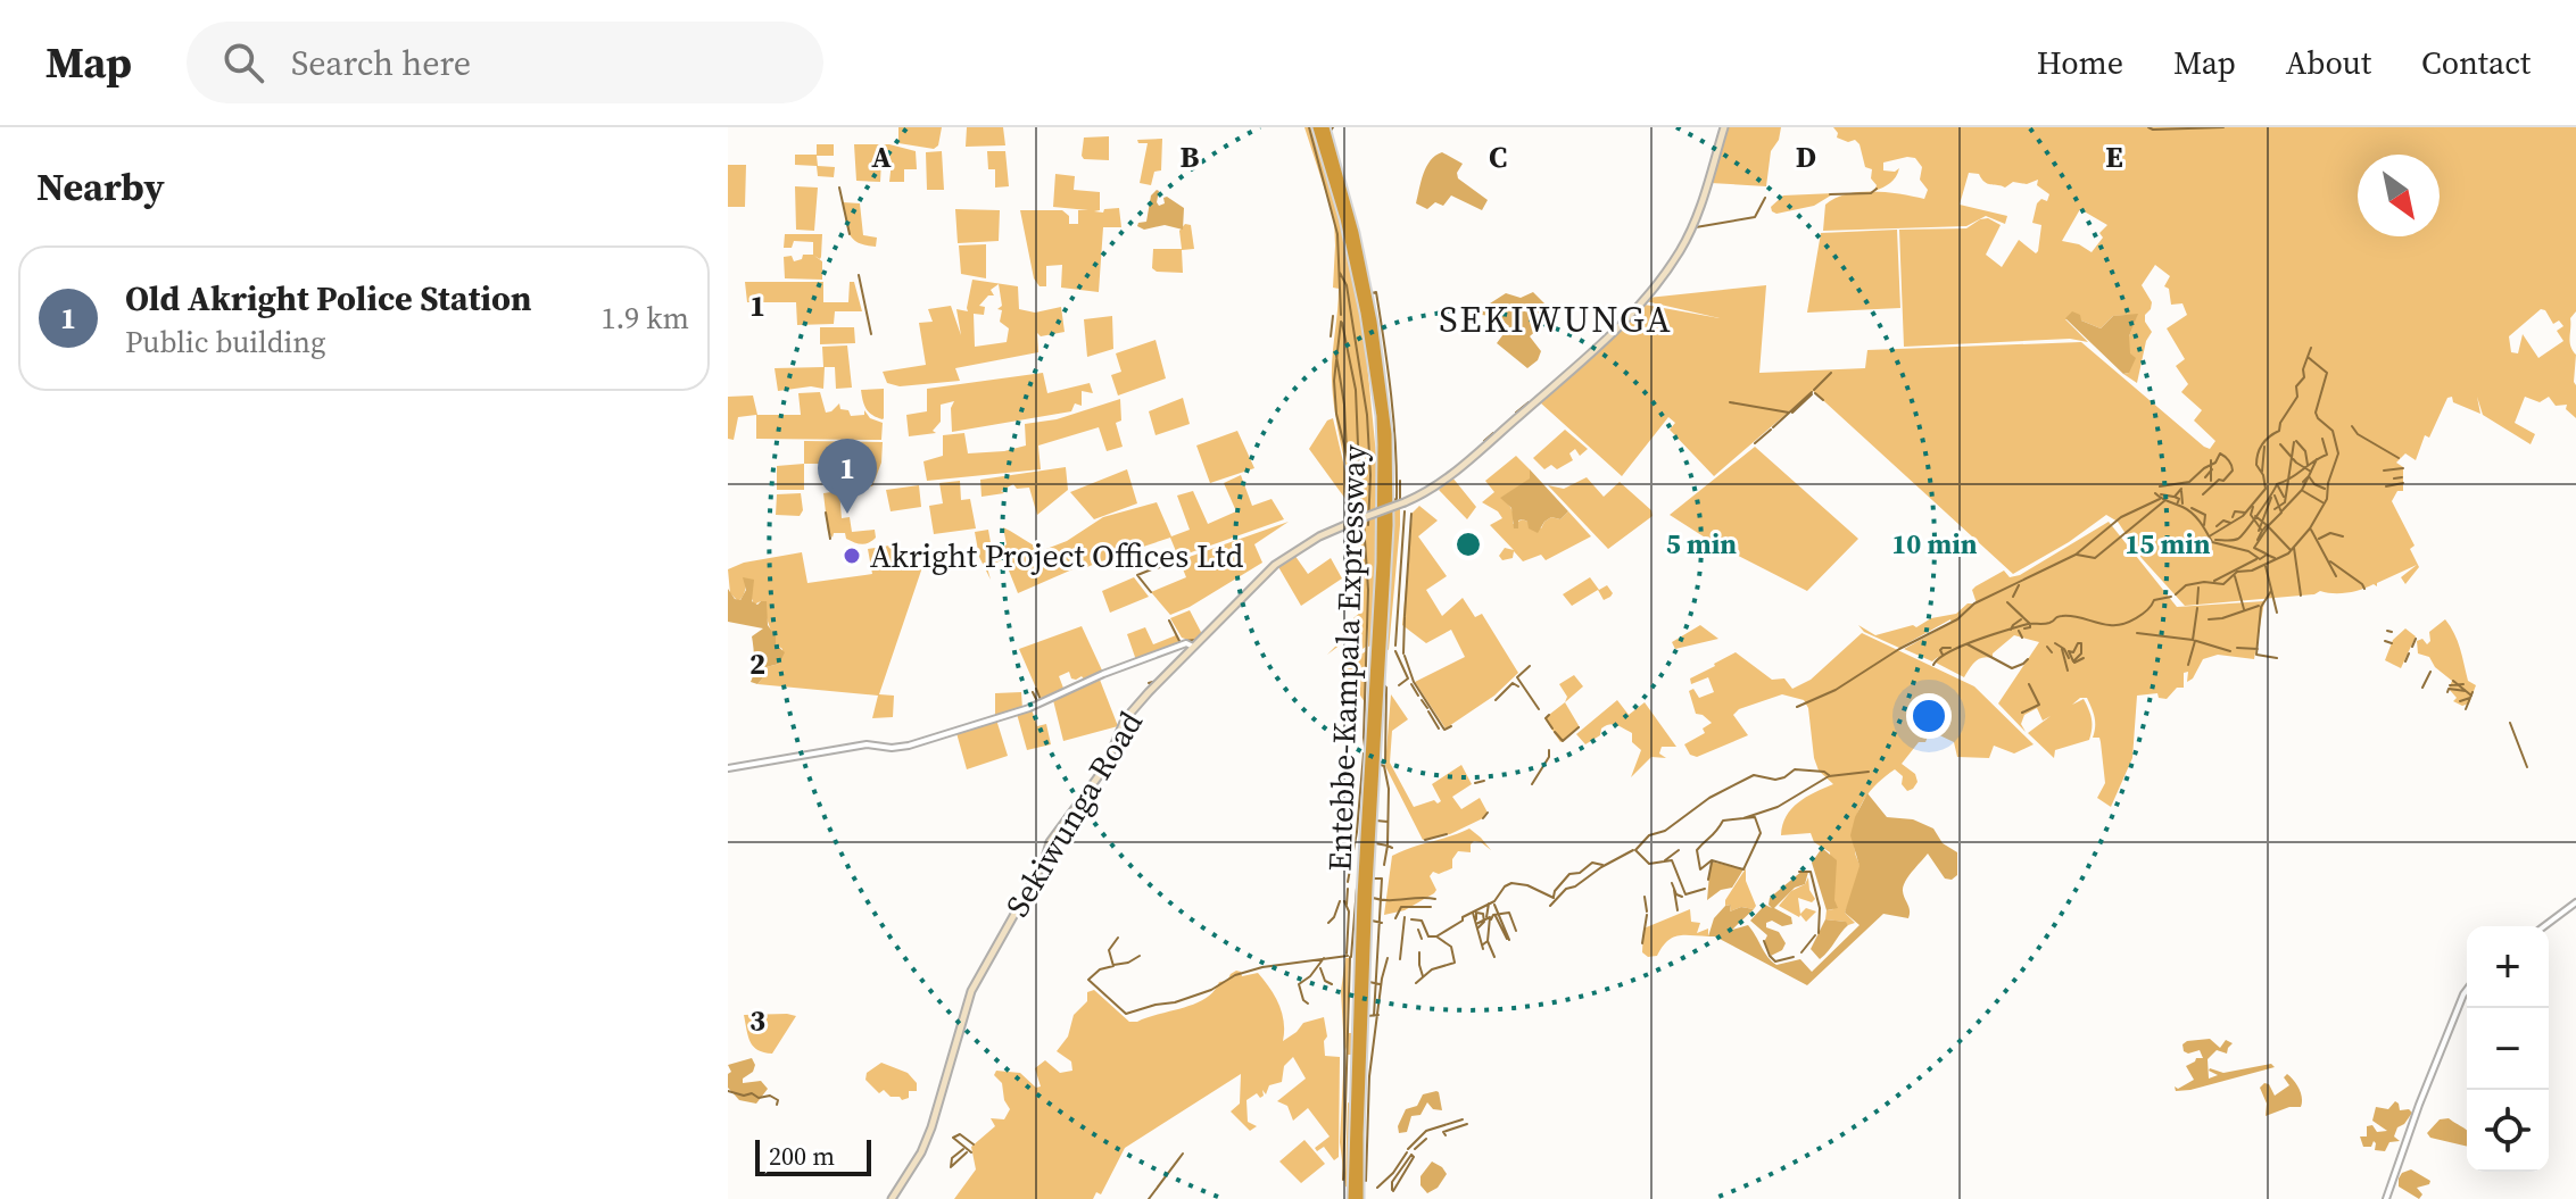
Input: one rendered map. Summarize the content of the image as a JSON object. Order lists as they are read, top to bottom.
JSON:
{
  "streets": {
    "highway": ["Entebbe-Kampala Expressway"],
    "main road": ["Sekiwunga Road"]
  },
  "districts": ["SEKIWUNGA"],
  "places": ["Akright Project Offices Ltd"],
  "scale_bar": "200 m",
  "north": "bottom right",
  "page": {
    "header": "Map",
    "search": "Search here",
    "nav": [
      "Home",
      "Map",
      "About",
      "Contact"
    ],
    "heading": "Nearby",
    "list": [
      {
        "mark": "1",
        "name": "Old Akright Police Station",
        "note": "Public building",
        "value": "1.9 km"
      }
    ],
    "pins": "1",
    "map_buttons": ["+", "−"],
    "scale": "200 m"
  },
  "grid": {
    "columns": [
      "A",
      "B",
      "C",
      "D",
      "E"
    ],
    "rows": ["1", "2", "3"]
  },
  "rings": ["5 min", "10 min", "15 min"]
}
